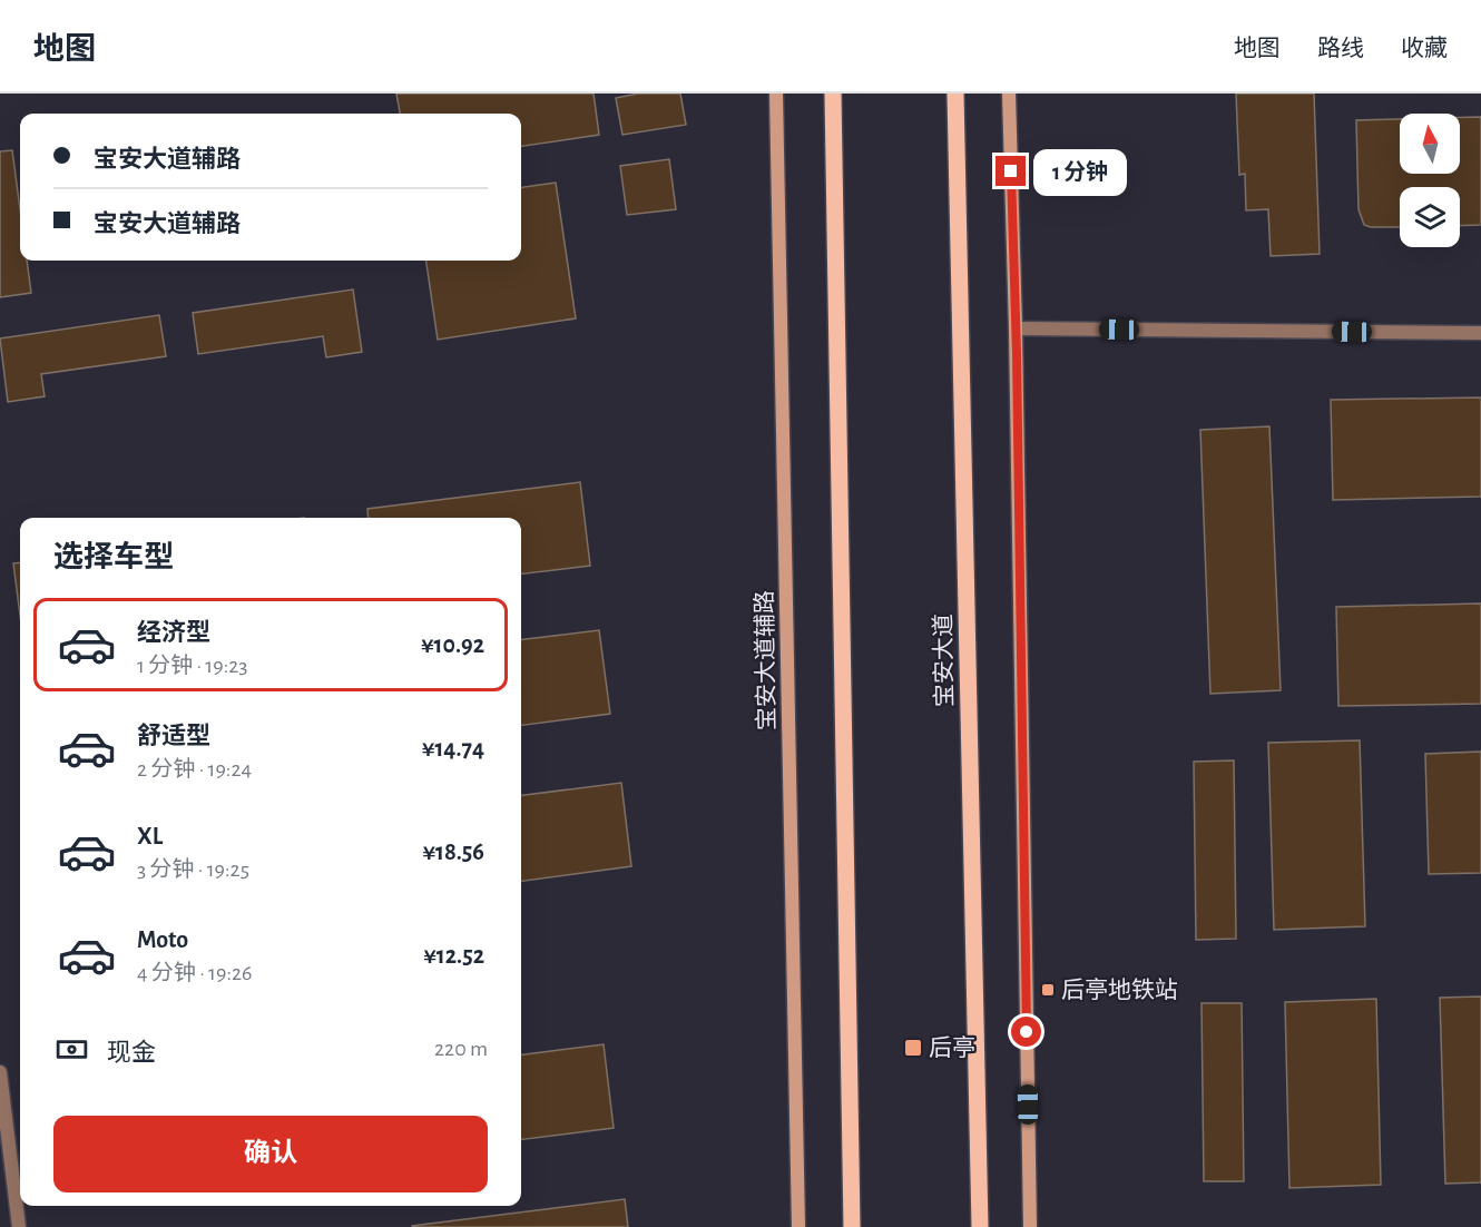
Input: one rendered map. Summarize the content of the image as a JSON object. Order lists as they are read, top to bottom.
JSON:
{
  "streets": {
    "main road": ["宝安大道辅路", "宝安大道"]
  },
  "places": {
    "transit": ["后亭地铁站", "后亭"]
  },
  "north": "top",
  "page": {
    "header": "地图",
    "nav": ["地图", "路线", "收藏"],
    "banner": ["宝安大道辅路", "宝安大道辅路"],
    "bubble": "1 分钟",
    "heading": "选择车型",
    "list": [
      {
        "name": "经济型",
        "note": "1 分钟 · 19:23",
        "value": "¥10.92"
      },
      {
        "name": "舒适型",
        "note": "2 分钟 · 19:24",
        "value": "¥14.74"
      },
      {
        "name": "XL",
        "note": "3 分钟 · 19:25",
        "value": "¥18.56"
      },
      {
        "name": "Moto",
        "note": "4 分钟 · 19:26",
        "value": "¥12.52"
      }
    ],
    "pay": ["现金", "220 m"],
    "buttons": "确认"
  }
}
